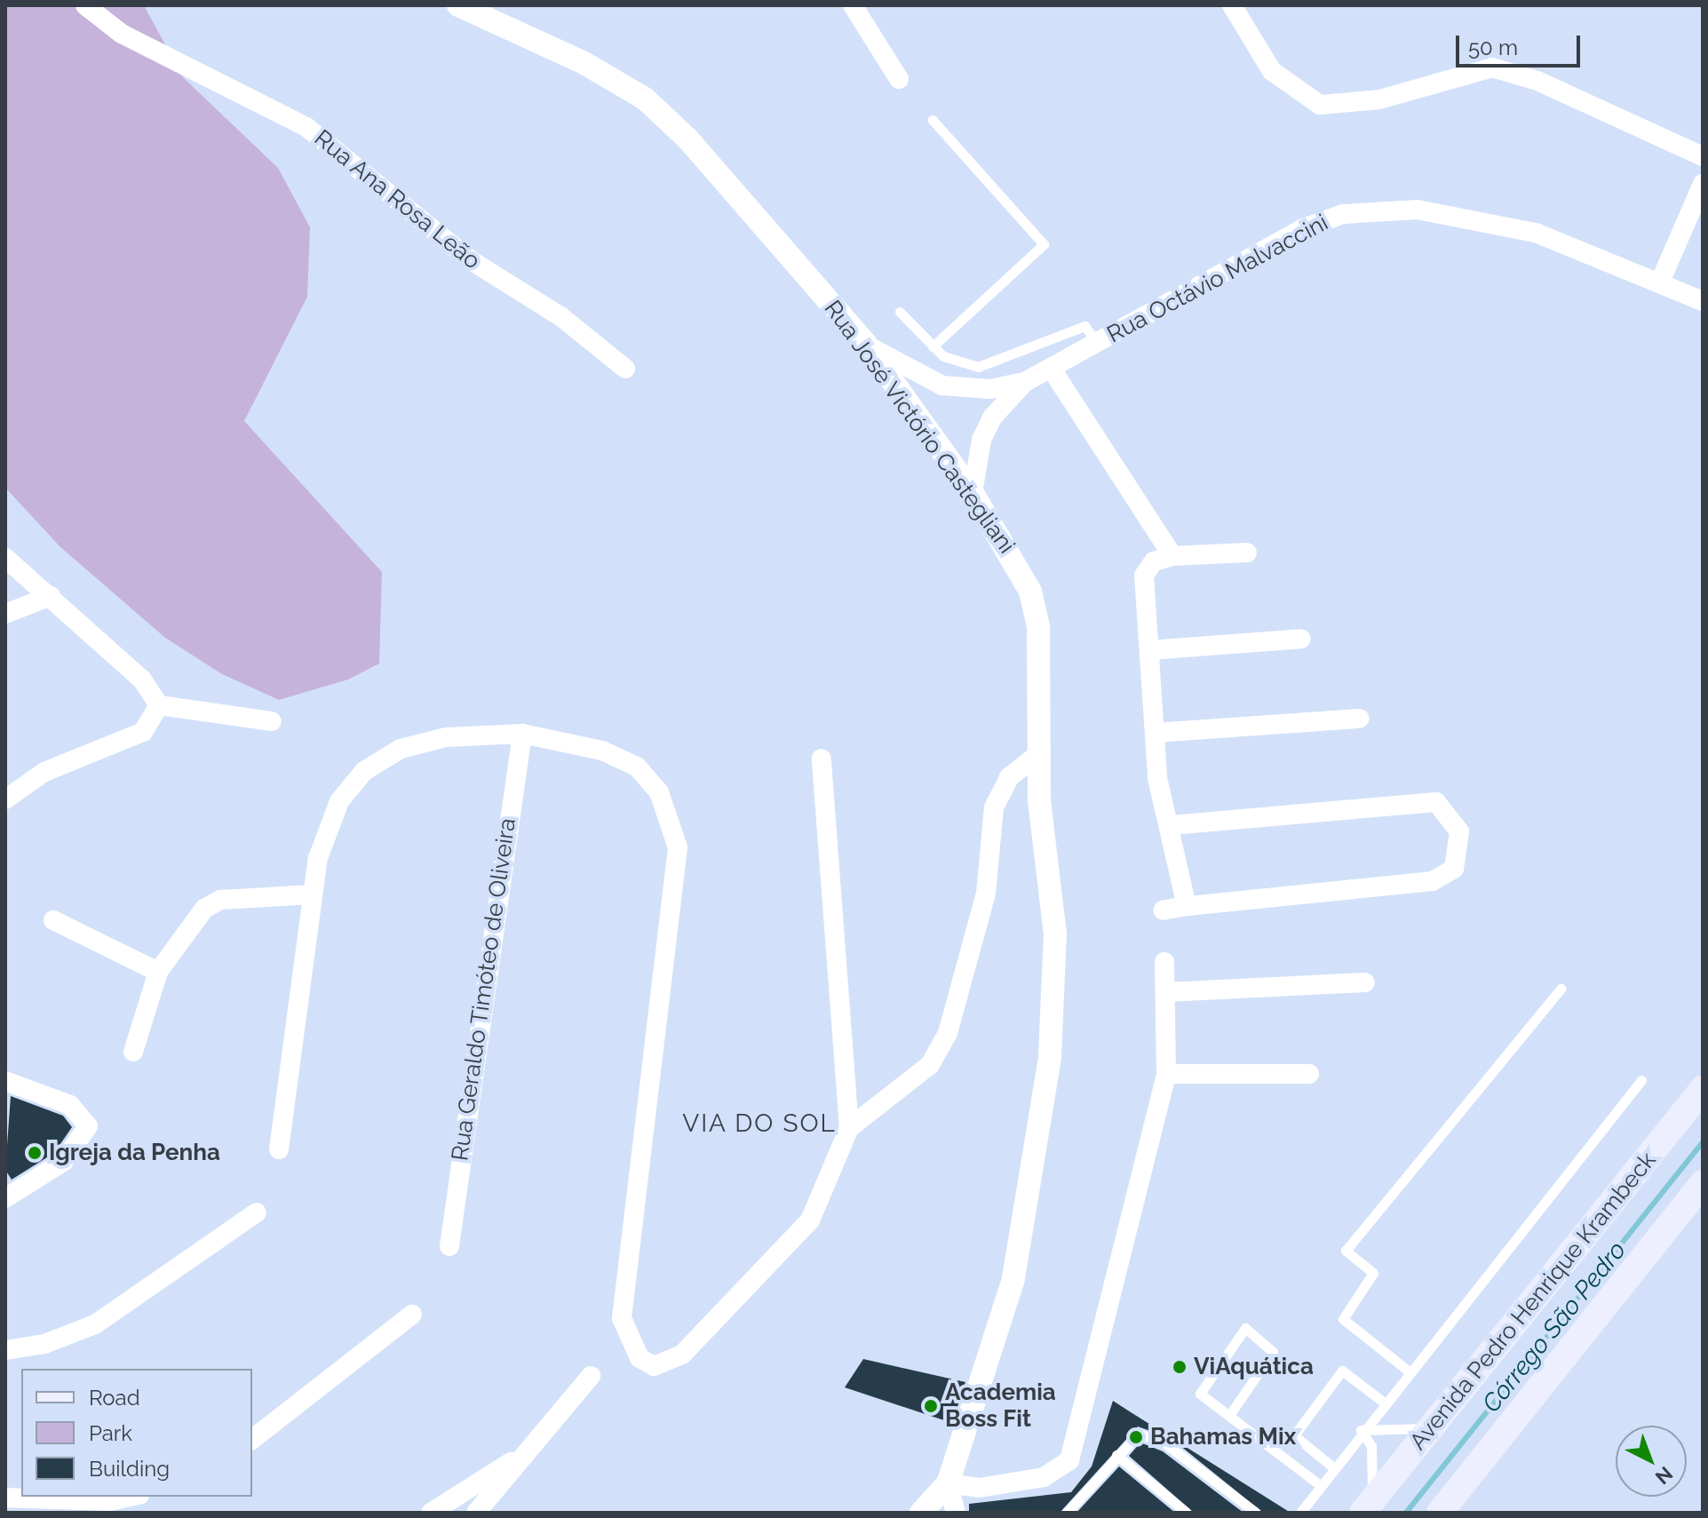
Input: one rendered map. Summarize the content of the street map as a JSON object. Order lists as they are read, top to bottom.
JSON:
{
  "streets": {
    "main road": ["Avenida Pedro Henrique Krambeck"],
    "street": [
      "Rua Ana Rosa Leão",
      "Rua Octávio Malvaccini",
      "Rua José Victório Castegliani",
      "Rua Geraldo Timóteo de Oliveira"
    ]
  },
  "crossings": [
    ["Rua Octávio Malvaccini", "Rua José Victório Castegliani"]
  ],
  "districts": ["VIA DO SOL"],
  "water": ["Córrego São Pedro"],
  "places": [
    "Igreja da Penha",
    "ViAquática",
    "Academia Boss Fit",
    "Bahamas Mix"
  ],
  "legend": ["Road", "Park", "Building"],
  "scale_bar": "50 m",
  "north": "bottom right"
}
